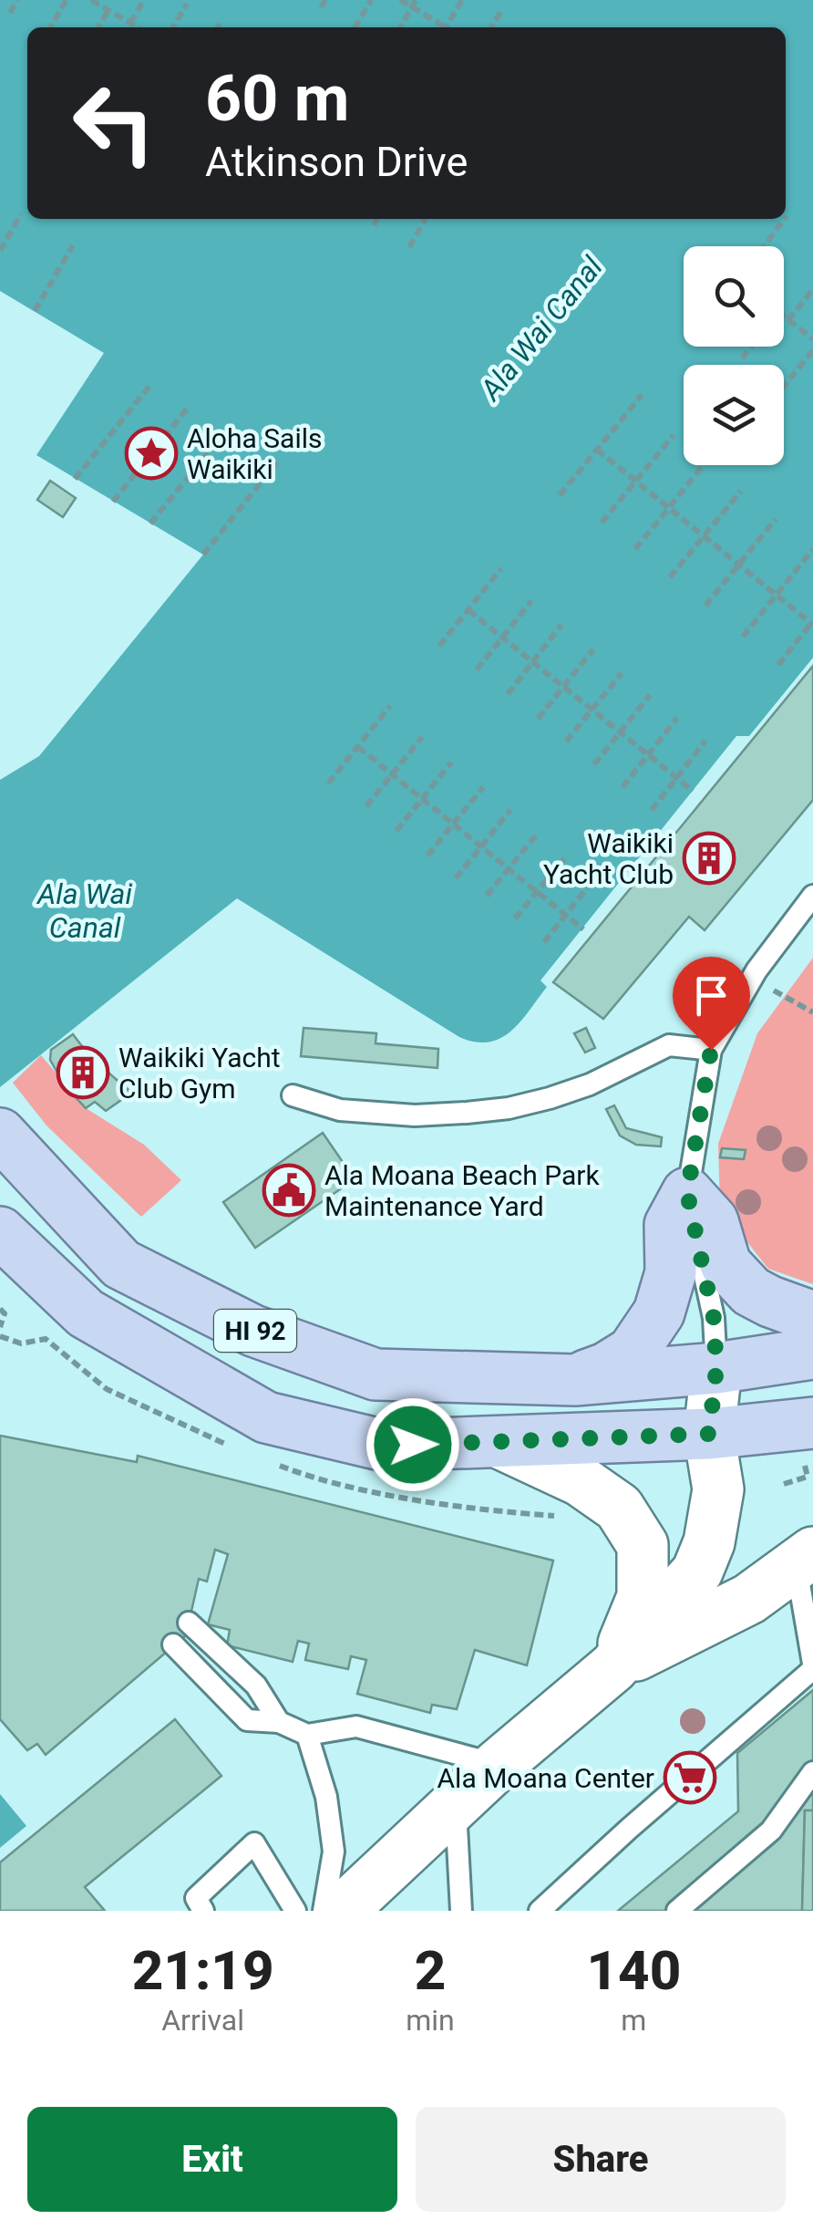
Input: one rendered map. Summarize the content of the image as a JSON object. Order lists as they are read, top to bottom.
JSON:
{
  "streets": {
    "main road": ["HI 92"]
  },
  "water": ["Ala Wai Canal"],
  "places": {
    "place": ["Aloha Sails Waikiki"],
    "building": ["Waikiki Yacht Club", "Waikiki Yacht Club Gym"],
    "public building": ["Ala Moana Beach Park Maintenance Yard"],
    "supermarket": ["Ala Moana Center"]
  },
  "page": {
    "turn": ["60 m", "Atkinson Drive"],
    "eta": [
      "21:19",
      "Arrival",
      "2",
      "min",
      "140",
      "m"
    ],
    "buttons": ["Exit", "Share"]
  }
}
